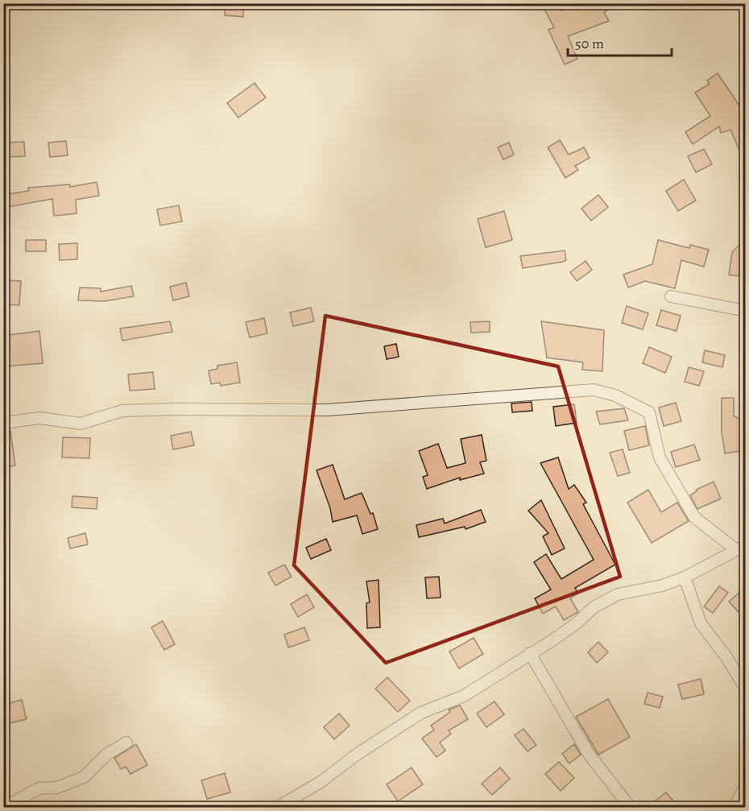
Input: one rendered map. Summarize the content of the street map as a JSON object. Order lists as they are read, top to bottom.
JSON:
{
  "scale_bar": "50 m"
}
